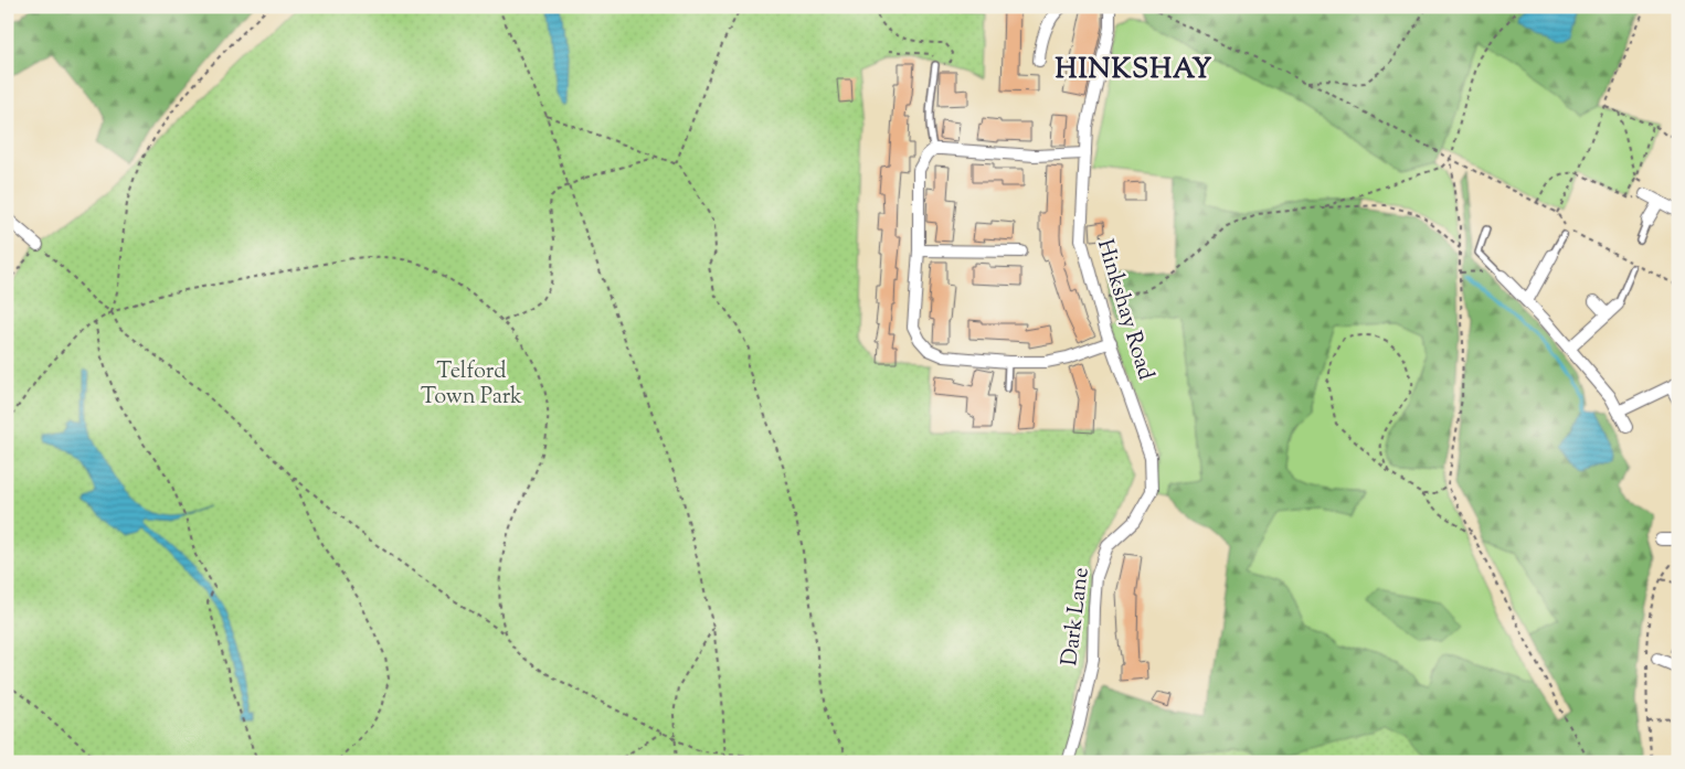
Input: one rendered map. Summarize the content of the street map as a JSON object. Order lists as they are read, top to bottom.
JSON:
{
  "streets": {
    "street": ["Hinkshay Road", "Dark Lane"]
  },
  "crossings": [
    ["Hinkshay Road", "Dark Lane"]
  ],
  "districts": ["HINKSHAY"],
  "parks": ["Telford Town Park"]
}
